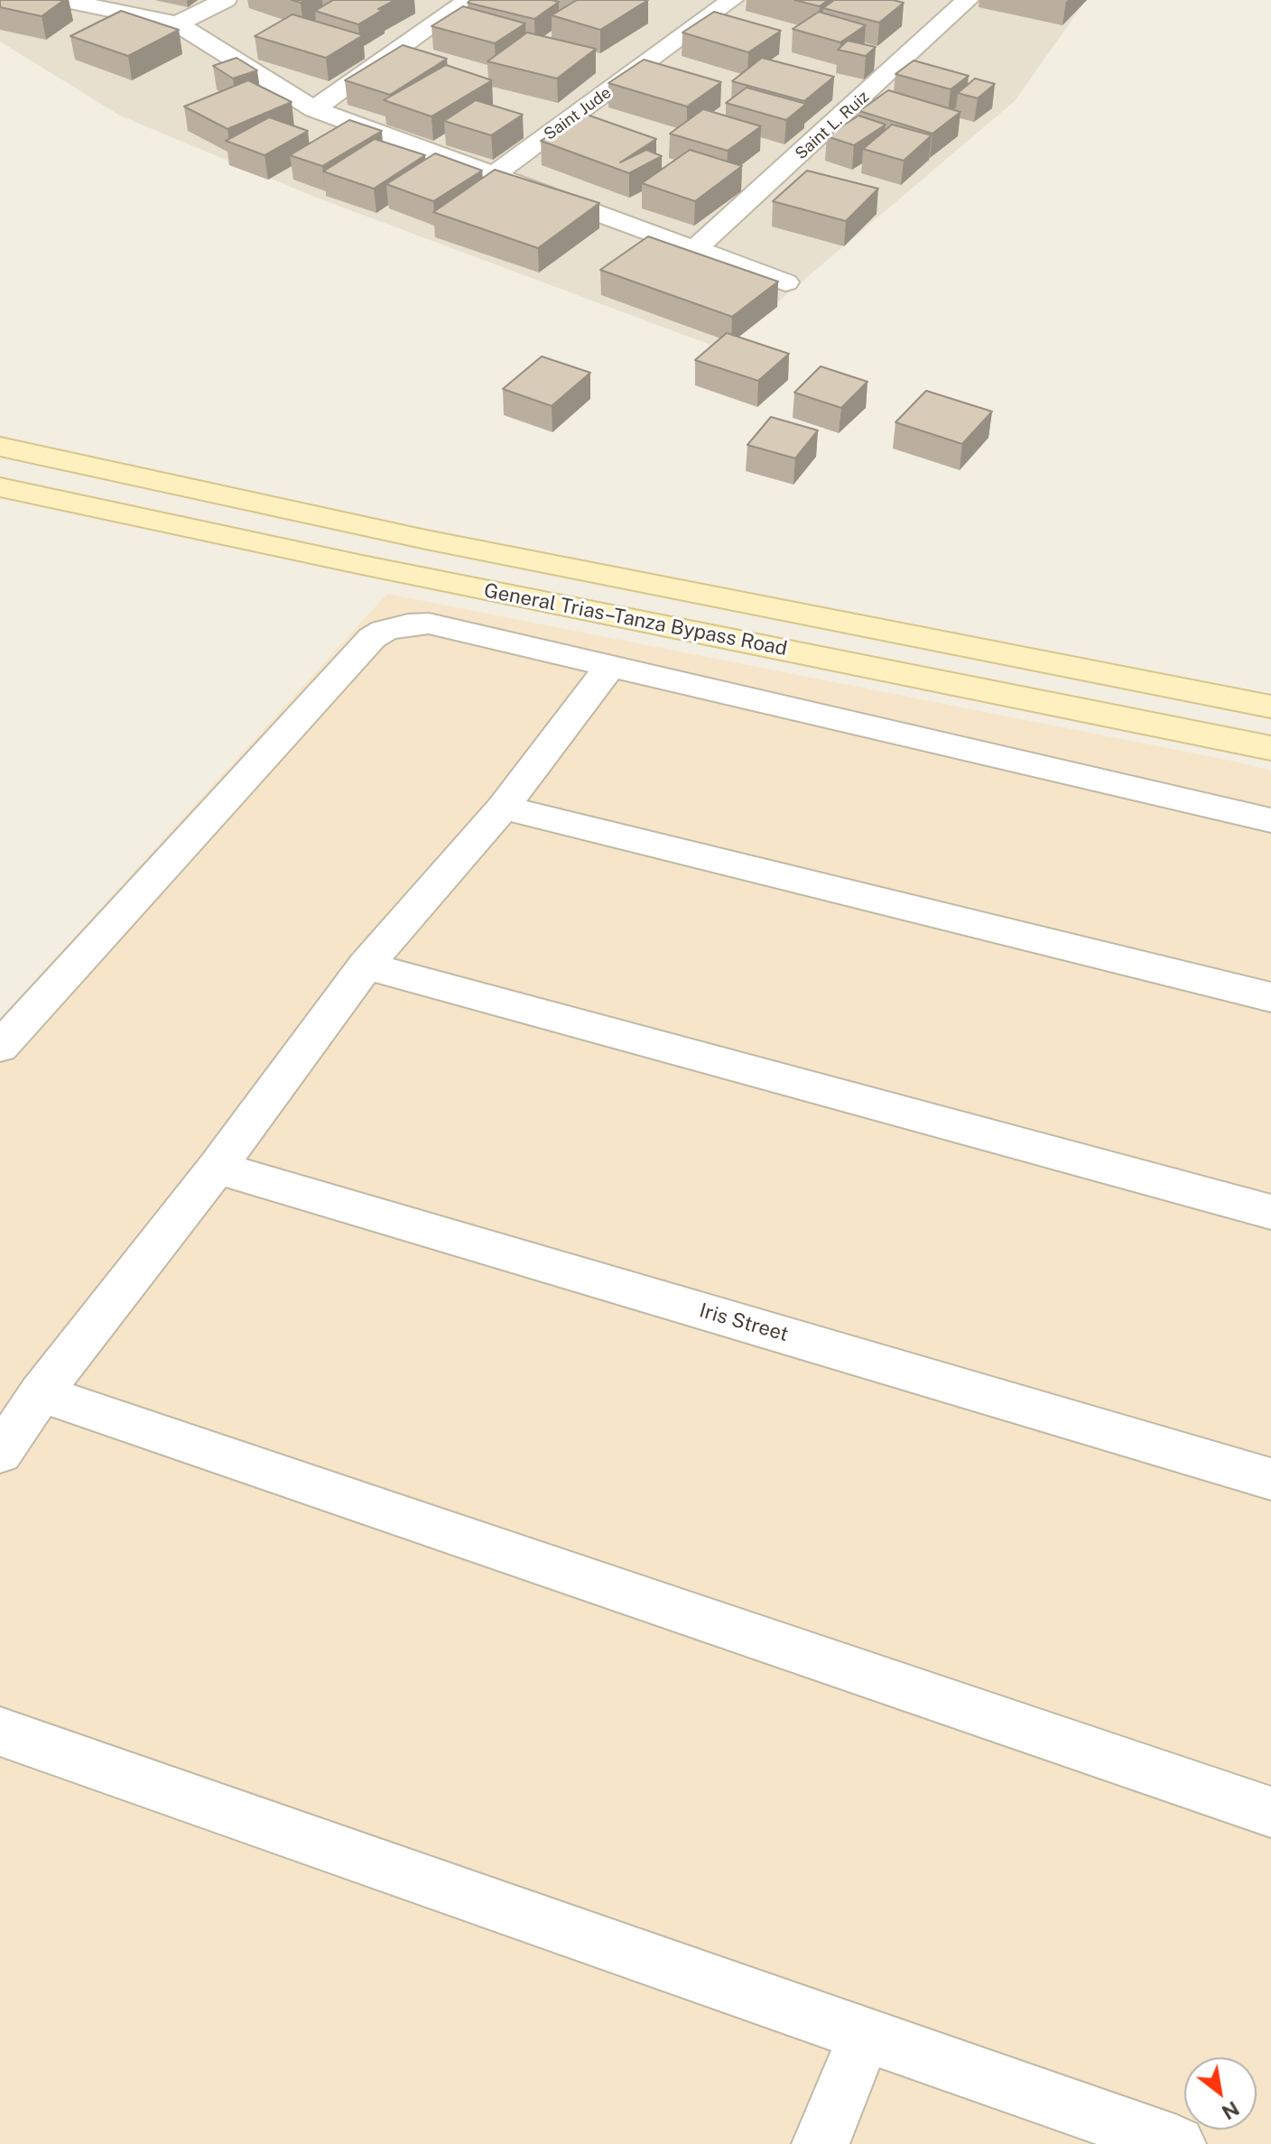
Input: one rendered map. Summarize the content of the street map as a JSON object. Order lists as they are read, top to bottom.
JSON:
{
  "streets": {
    "main road": ["General Trias–Tanza Bypass Road"],
    "street": ["Saint Jude", "Saint L. Ruiz", "Iris Street"]
  },
  "north": "bottom right"
}
